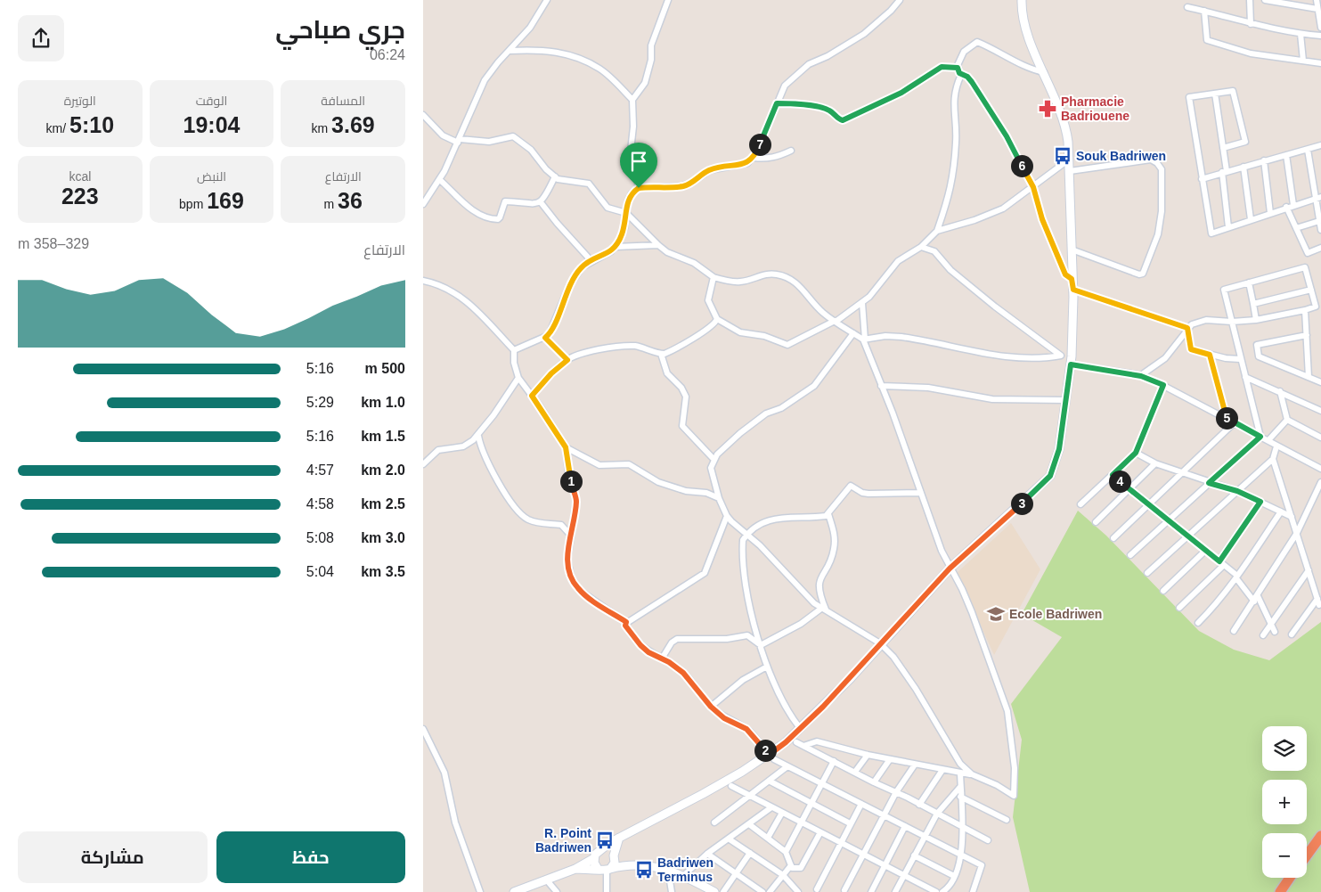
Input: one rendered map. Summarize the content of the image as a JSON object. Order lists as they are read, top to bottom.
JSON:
{
  "places": {
    "pharmacy": ["Pharmacie Badriouene"],
    "bus stop": ["Souk Badriwen", "R. Point Badriwen", "Badriwen Terminus"],
    "school or university": ["Ecole Badriwen"]
  },
  "page": {
    "heading": ["جري صباحي", "06:24"],
    "stats": [
      ["المسافة", "3.69 km"],
      ["الوقت", "19:04"],
      ["الوتيرة", "5:10 /km"],
      ["الارتفاع", "36 m"],
      ["النبض", "169 bpm"],
      ["kcal", "223"]
    ],
    "pins": [
      "7",
      "6",
      "5",
      "1",
      "4",
      "3",
      "2"
    ],
    "chart": ["الارتفاع", "329–358 m"],
    "list": [
      {
        "name": "500 m",
        "note": "5:16"
      },
      {
        "name": "1.0 km",
        "note": "5:29"
      },
      {
        "name": "1.5 km",
        "note": "5:16"
      },
      {
        "name": "2.0 km",
        "note": "4:57"
      },
      {
        "name": "2.5 km",
        "note": "4:58"
      },
      {
        "name": "3.0 km",
        "note": "5:08"
      },
      {
        "name": "3.5 km",
        "note": "5:04"
      }
    ],
    "map_buttons": ["+", "−"],
    "buttons": ["حفظ", "مشاركة"]
  }
}
